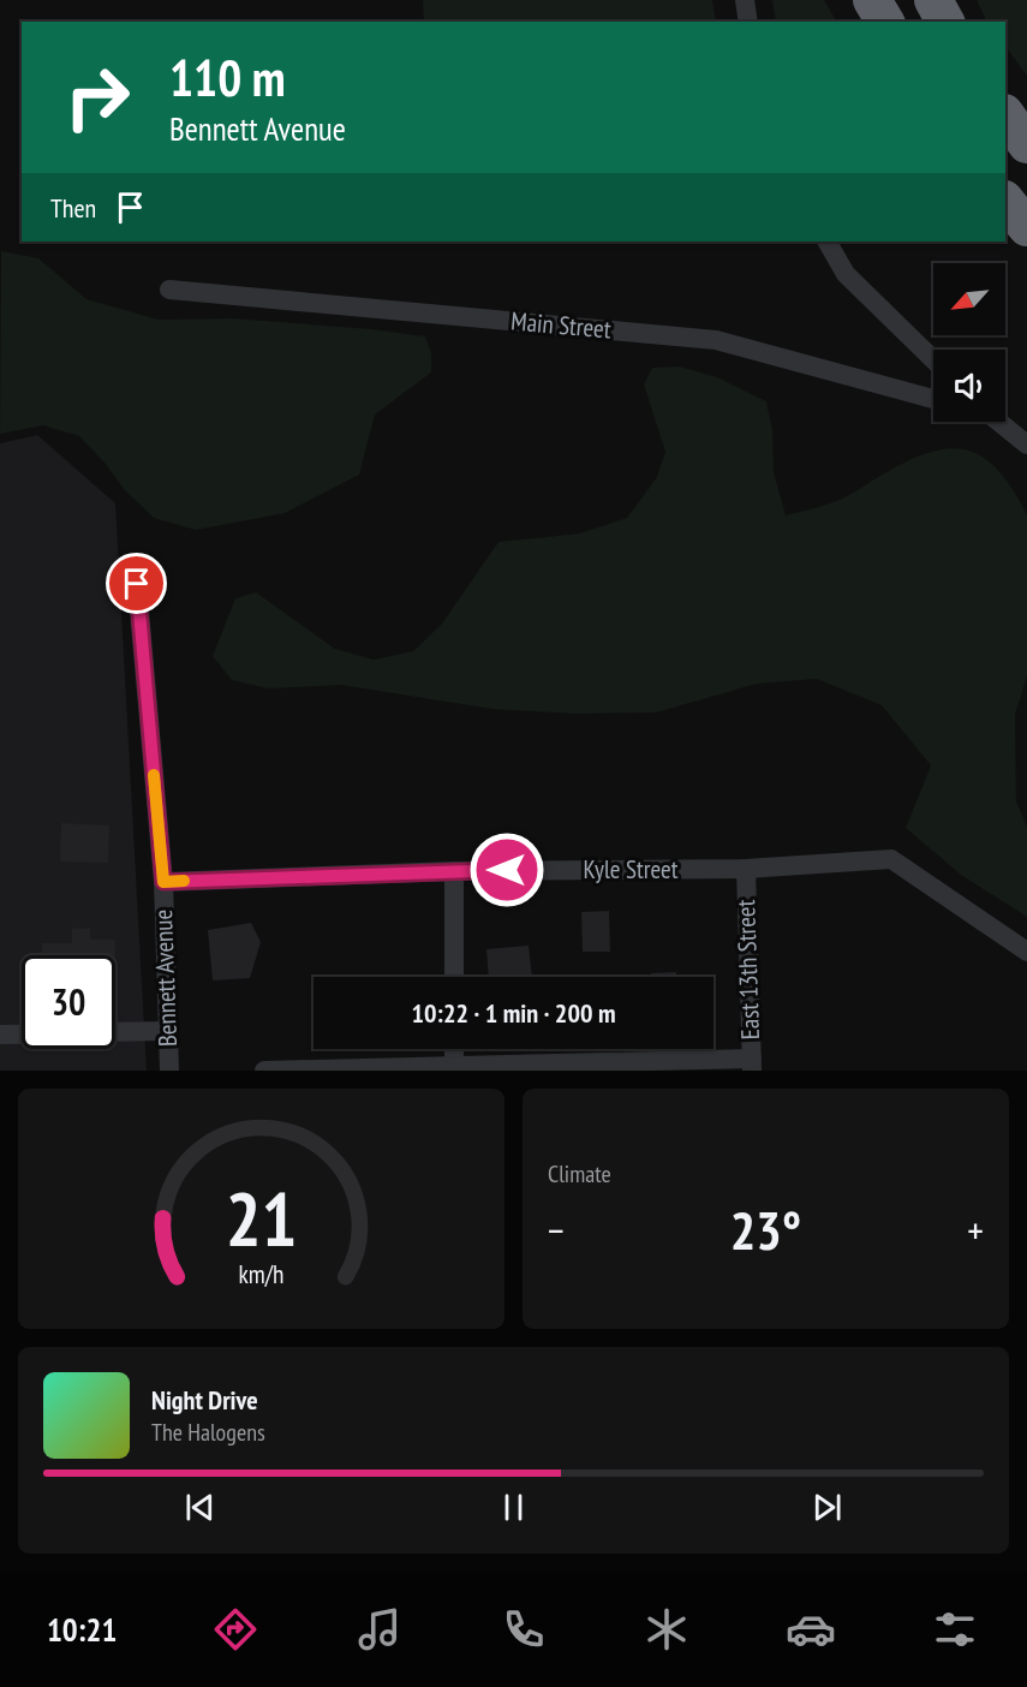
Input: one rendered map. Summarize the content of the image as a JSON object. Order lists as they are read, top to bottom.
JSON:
{
  "streets": {
    "street": [
      "Main Street",
      "Kyle Street",
      "East 13th Street",
      "Bennett Avenue"
    ]
  },
  "crossings": [
    ["Kyle Street", "East 13th Street"],
    ["Kyle Street", "Bennett Avenue"]
  ],
  "north": "bottom left",
  "page": {
    "turn": ["110 m", "Bennett Avenue"],
    "then": "Then",
    "limit": "30",
    "trip": "10:22 · 1 min · 200 m",
    "tile": "Climate",
    "heat": ["−", "23°", "+"],
    "song": ["Night Drive", "The Halogens"],
    "tabs": "10:21",
    "gauge": ["21", "km/h"]
  }
}
